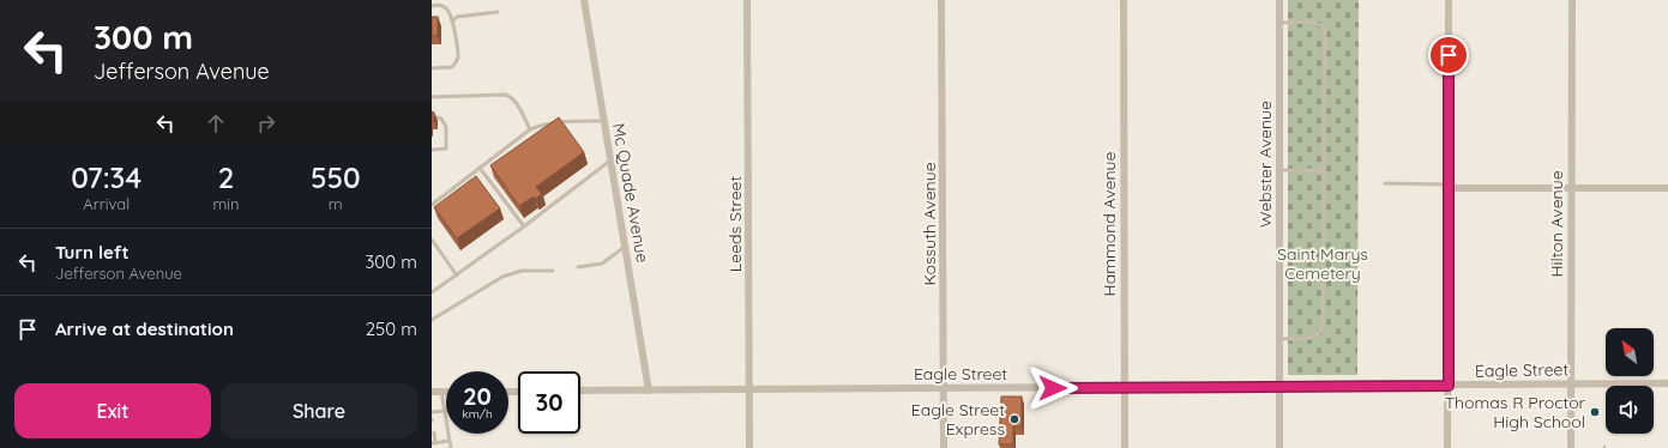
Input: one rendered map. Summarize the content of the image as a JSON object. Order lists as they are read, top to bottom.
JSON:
{
  "streets": {
    "street": [
      "Webster Avenue",
      "Mc Quade Avenue",
      "Leeds Street",
      "Kossuth Avenue",
      "Hammond Avenue",
      "Hilton Avenue",
      "Eagle Street"
    ]
  },
  "crossings": [
    ["Webster Avenue", "Eagle Street"],
    ["Mc Quade Avenue", "Eagle Street"],
    ["Leeds Street", "Eagle Street"],
    ["Kossuth Avenue", "Eagle Street"],
    ["Hammond Avenue", "Eagle Street"],
    ["Hilton Avenue", "Eagle Street"]
  ],
  "parks": ["Saint Marys Cemetery"],
  "places": ["Thomas R Proctor High School", "Eagle Street Express"],
  "north": "top left",
  "page": {
    "turn": ["300 m", "Jefferson Avenue"],
    "eta": [
      "07:34",
      "Arrival",
      "2",
      "min",
      "550",
      "m"
    ],
    "list": [
      {
        "name": "Turn left",
        "note": "Jefferson Avenue",
        "value": "300 m"
      },
      {
        "name": "Arrive at destination",
        "value": "250 m"
      }
    ],
    "speed": "20 km/h",
    "limit": "30",
    "buttons": ["Exit", "Share"]
  }
}
